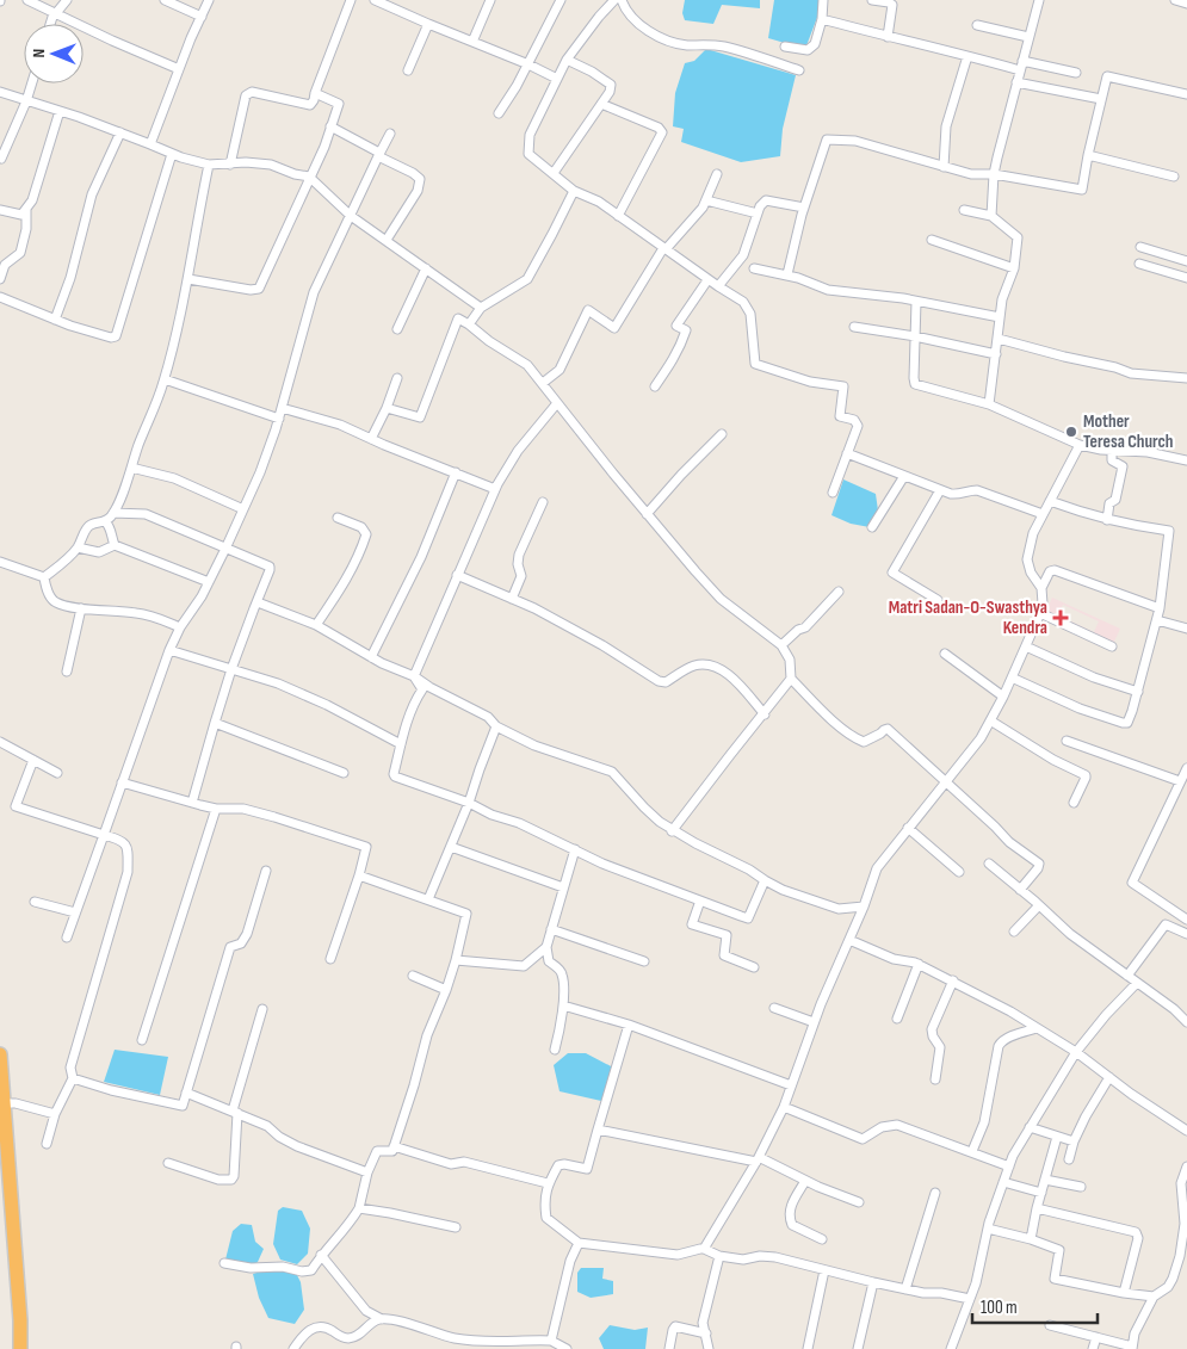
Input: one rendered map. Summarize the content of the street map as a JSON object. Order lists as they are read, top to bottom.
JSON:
{
  "places": {
    "other": ["Mother Teresa Church"],
    "health": ["Matri Sadan-O-Swasthya Kendra"]
  },
  "scale_bar": "100 m",
  "north": "left"
}
